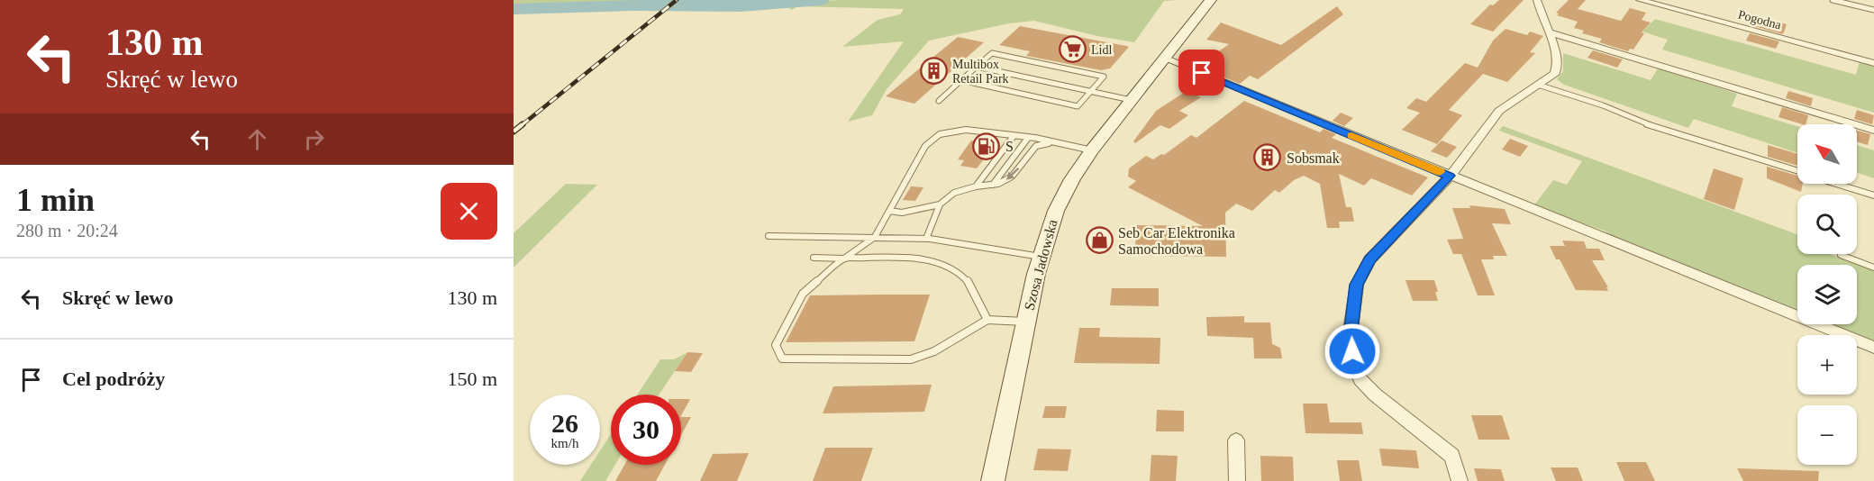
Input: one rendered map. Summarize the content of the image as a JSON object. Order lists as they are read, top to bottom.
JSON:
{
  "streets": {
    "main road": ["Szosa Jadowska"],
    "street": ["Pogodna"]
  },
  "places": {
    "supermarket": ["Lidl"],
    "building": ["Multibox Retail Park", "Sobsmak"],
    "fuel station": ["S"],
    "shop": ["Seb Car Elektronika Samochodowa"]
  },
  "north": "top left",
  "page": {
    "turn": ["130 m", "Skręć w lewo"],
    "map_buttons": ["+", "−"],
    "heading": ["1 min", "280 m · 20:24"],
    "list": [
      {
        "name": "Skręć w lewo",
        "value": "130 m"
      },
      {
        "name": "Cel podróży",
        "value": "150 m"
      }
    ],
    "speed": "26 km/h",
    "limit": "30"
  }
}
